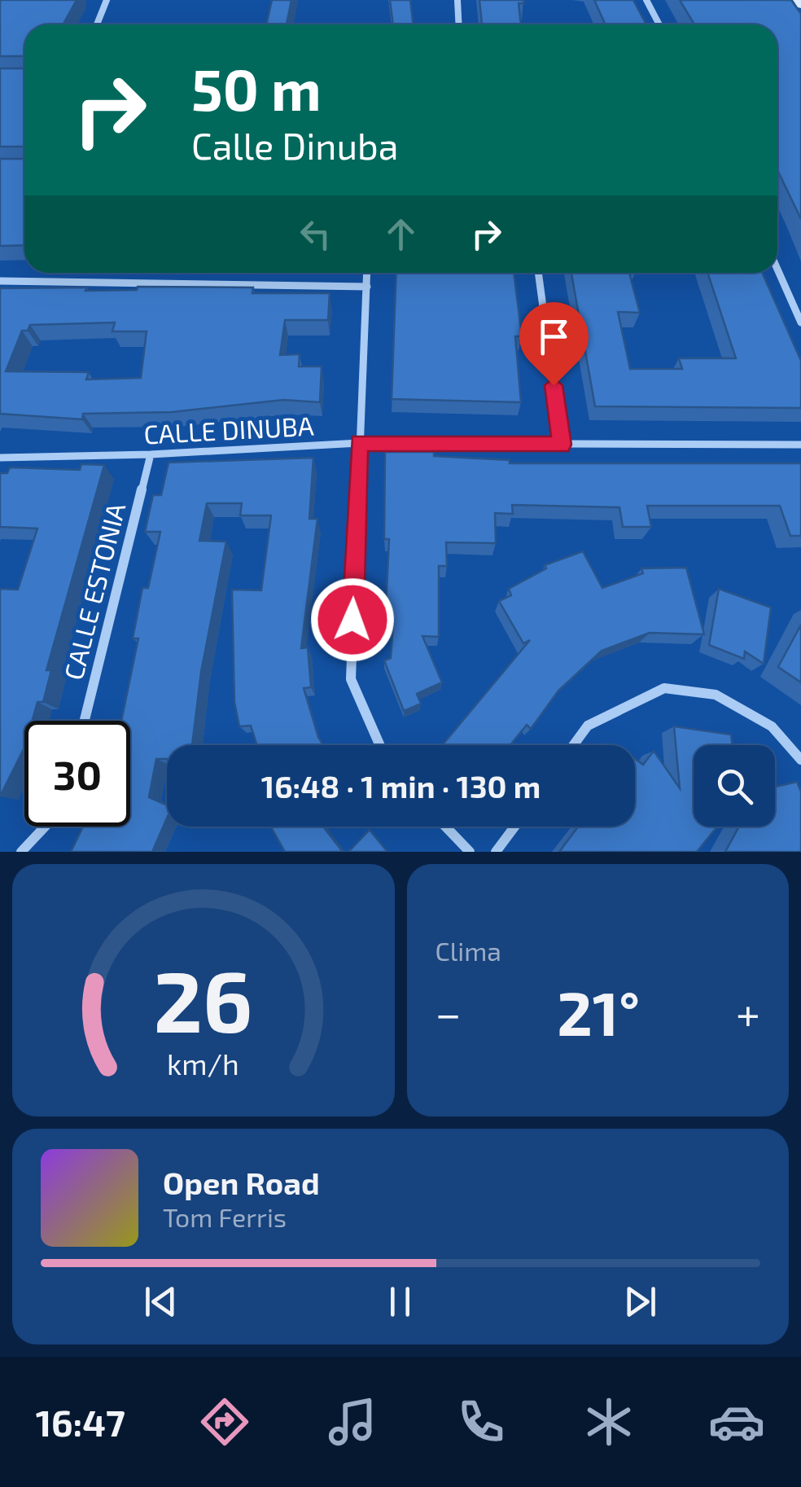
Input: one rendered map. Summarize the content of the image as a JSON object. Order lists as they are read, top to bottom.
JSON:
{
  "streets": {
    "street": ["CALLE DINUBA", "CALLE ESTONIA"]
  },
  "crossings": [
    ["CALLE DINUBA", "CALLE ESTONIA"]
  ],
  "page": {
    "turn": ["50 m", "Calle Dinuba"],
    "limit": "30",
    "trip": "16:48 · 1 min · 130 m",
    "tile": "Clima",
    "heat": ["−", "21°", "+"],
    "song": ["Open Road", "Tom Ferris"],
    "tabs": "16:47",
    "gauge": ["26", "km/h"]
  }
}
